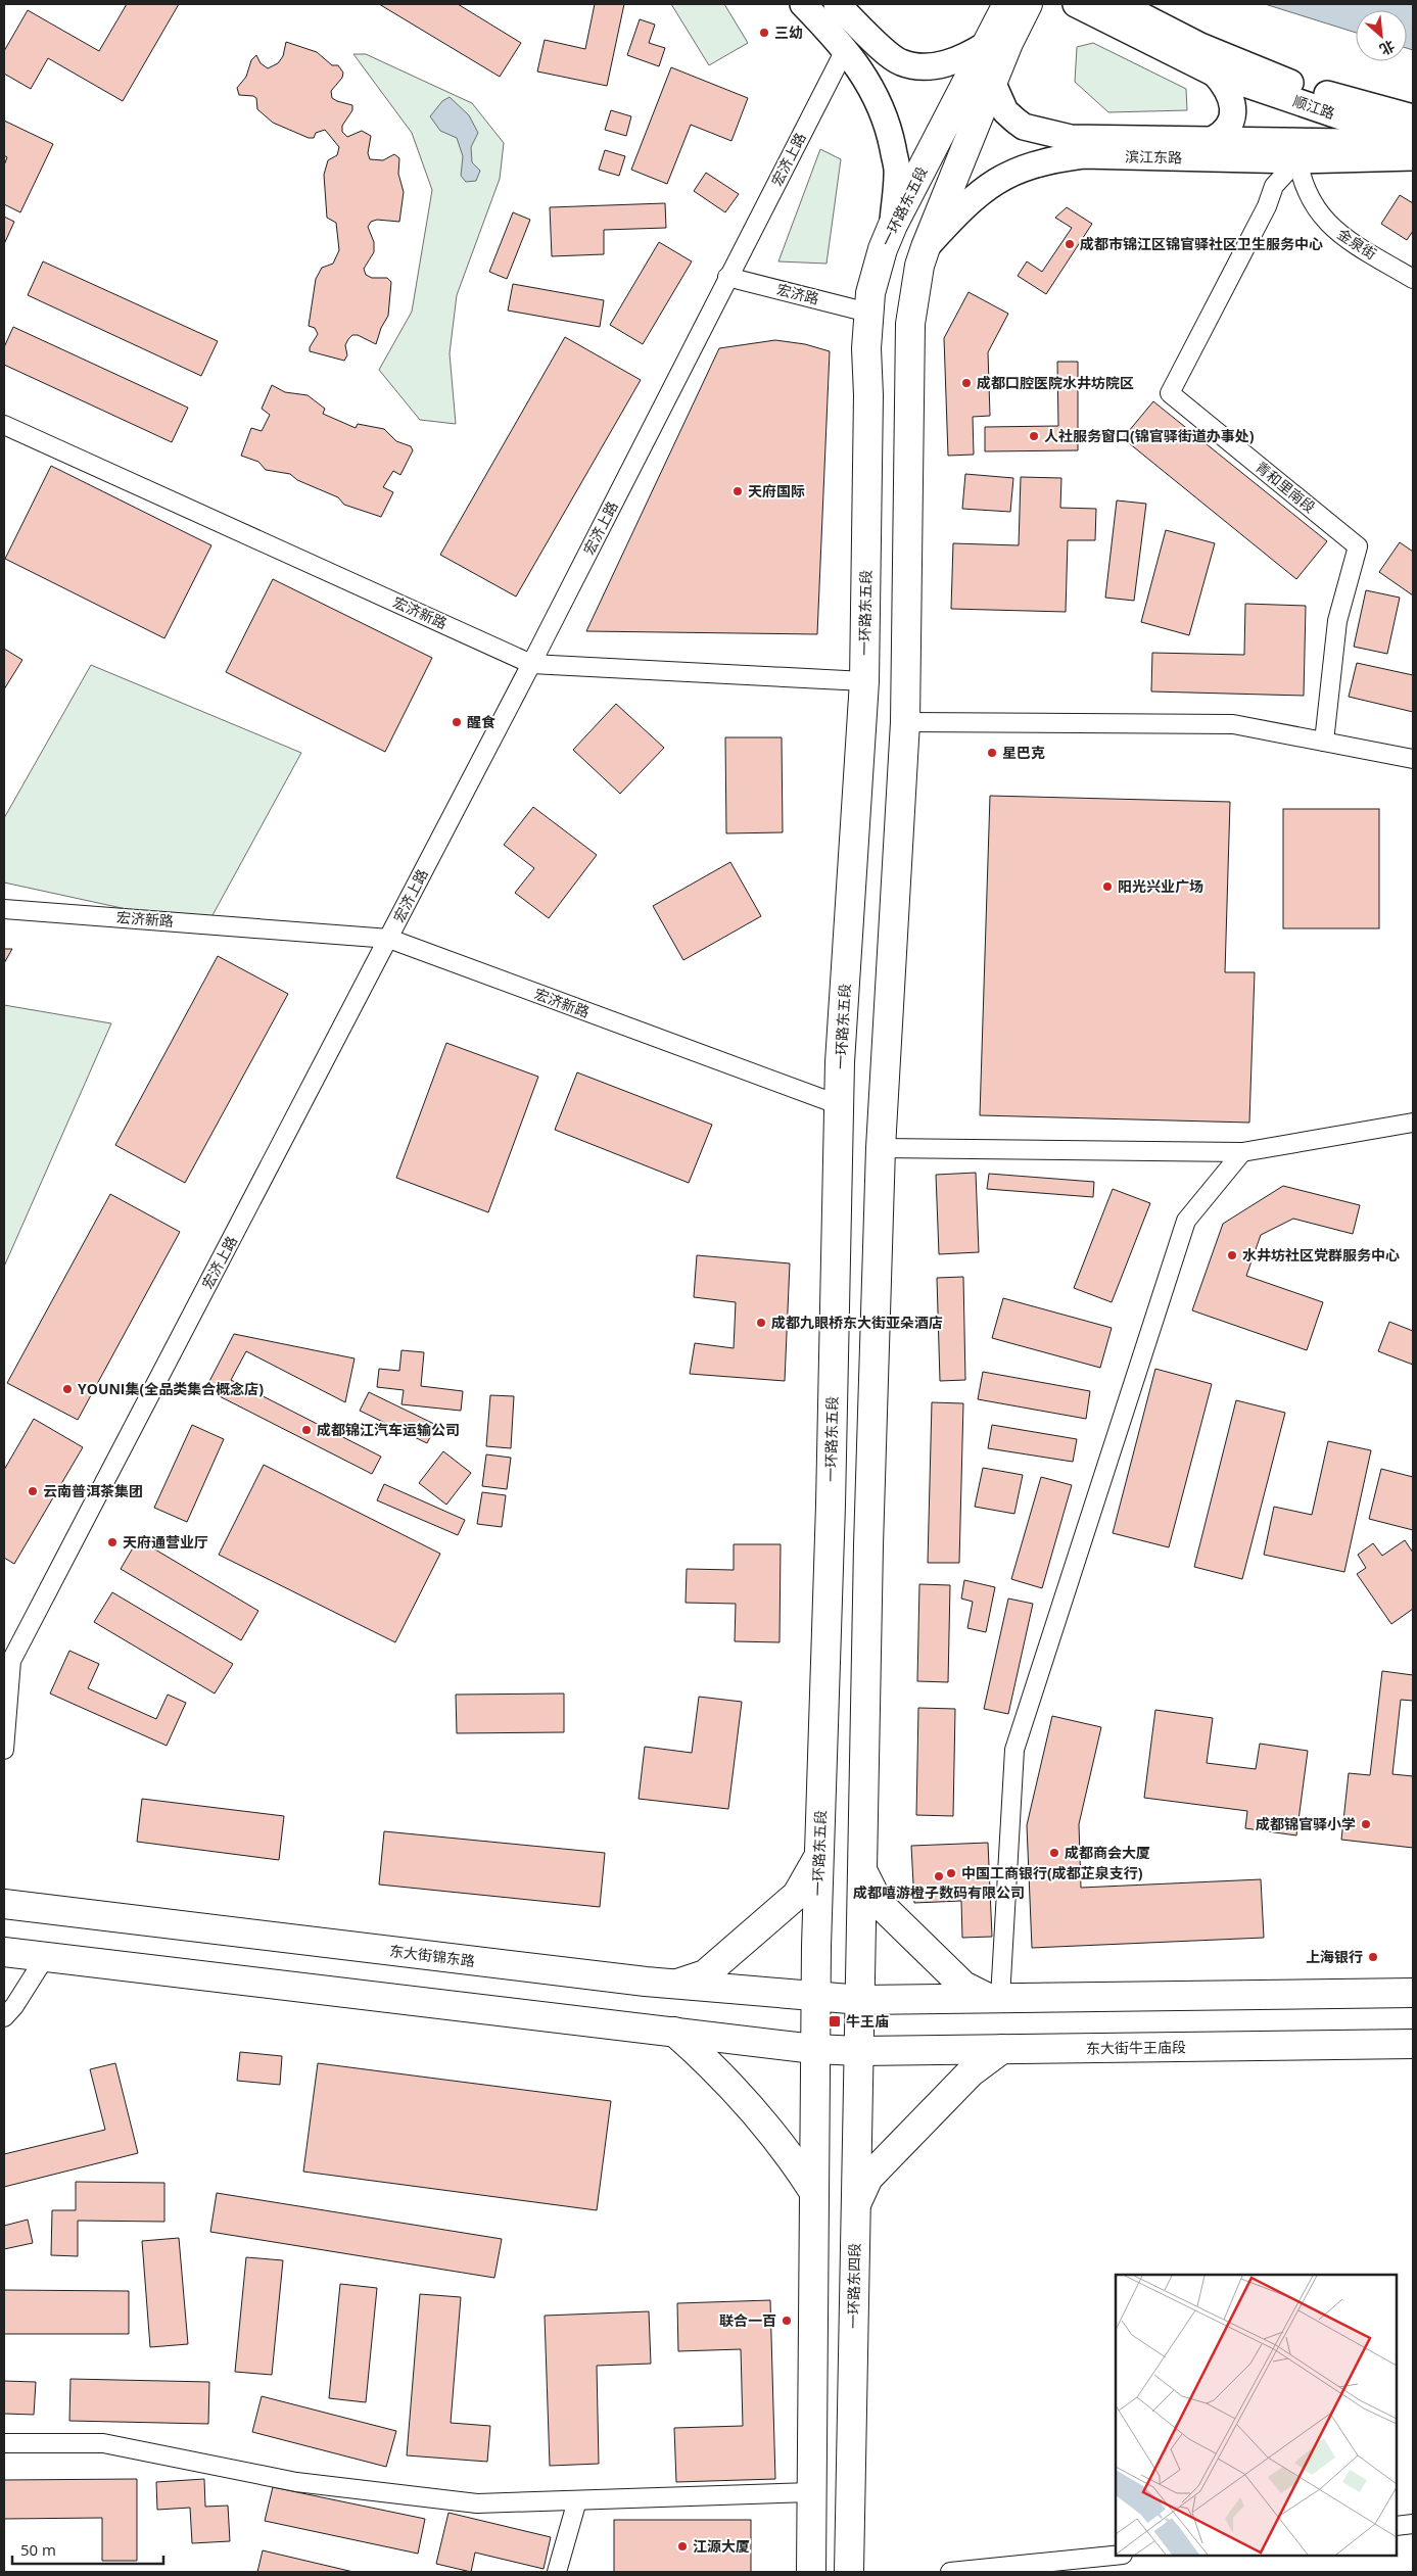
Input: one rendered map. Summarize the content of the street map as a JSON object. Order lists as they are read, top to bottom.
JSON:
{
  "streets": {
    "main road": [
      "顺江路",
      "滨江东路",
      "一环路东五段",
      "东大街锦东路",
      "东大街牛王庙段",
      "一环路东四段"
    ],
    "street": [
      "宏济上路",
      "金泉街",
      "宏济路",
      "青和里南段",
      "宏济新路"
    ]
  },
  "crossings": [
    ["顺江路", "滨江东路"],
    ["滨江东路", "金泉街"],
    ["滨江东路", "青和里南段"],
    ["宏济上路", "宏济路"],
    ["宏济上路", "宏济新路"],
    ["一环路东五段", "宏济路"],
    ["一环路东五段", "宏济新路"],
    ["一环路东五段", "东大街锦东路"],
    ["金泉街", "青和里南段"],
    ["东大街锦东路", "一环路东四段"],
    ["东大街牛王庙段", "一环路东四段"]
  ],
  "places": {
    "other": [
      "三幼",
      "成都市锦江区锦官驿社区卫生服务中心",
      "成都口腔医院水井坊院区",
      "人社服务窗口(锦官驿街道办事处)",
      "天府国际",
      "醒食",
      "星巴克",
      "阳光兴业广场",
      "水井坊社区党群服务中心",
      "成都九眼桥东大街亚朵酒店",
      "YOUNI集(全品类集合概念店)",
      "成都锦江汽车运输公司",
      "云南普洱茶集团",
      "天府通营业厅",
      "成都锦官驿小学",
      "成都商会大厦",
      "中国工商银行(成都芷泉支行)",
      "成都嘻游橙子数码有限公司",
      "上海银行",
      "联合一百",
      "江源大厦"
    ],
    "transit": ["牛王庙"]
  },
  "scale_bar": "50 m",
  "north": "bottom right"
}
